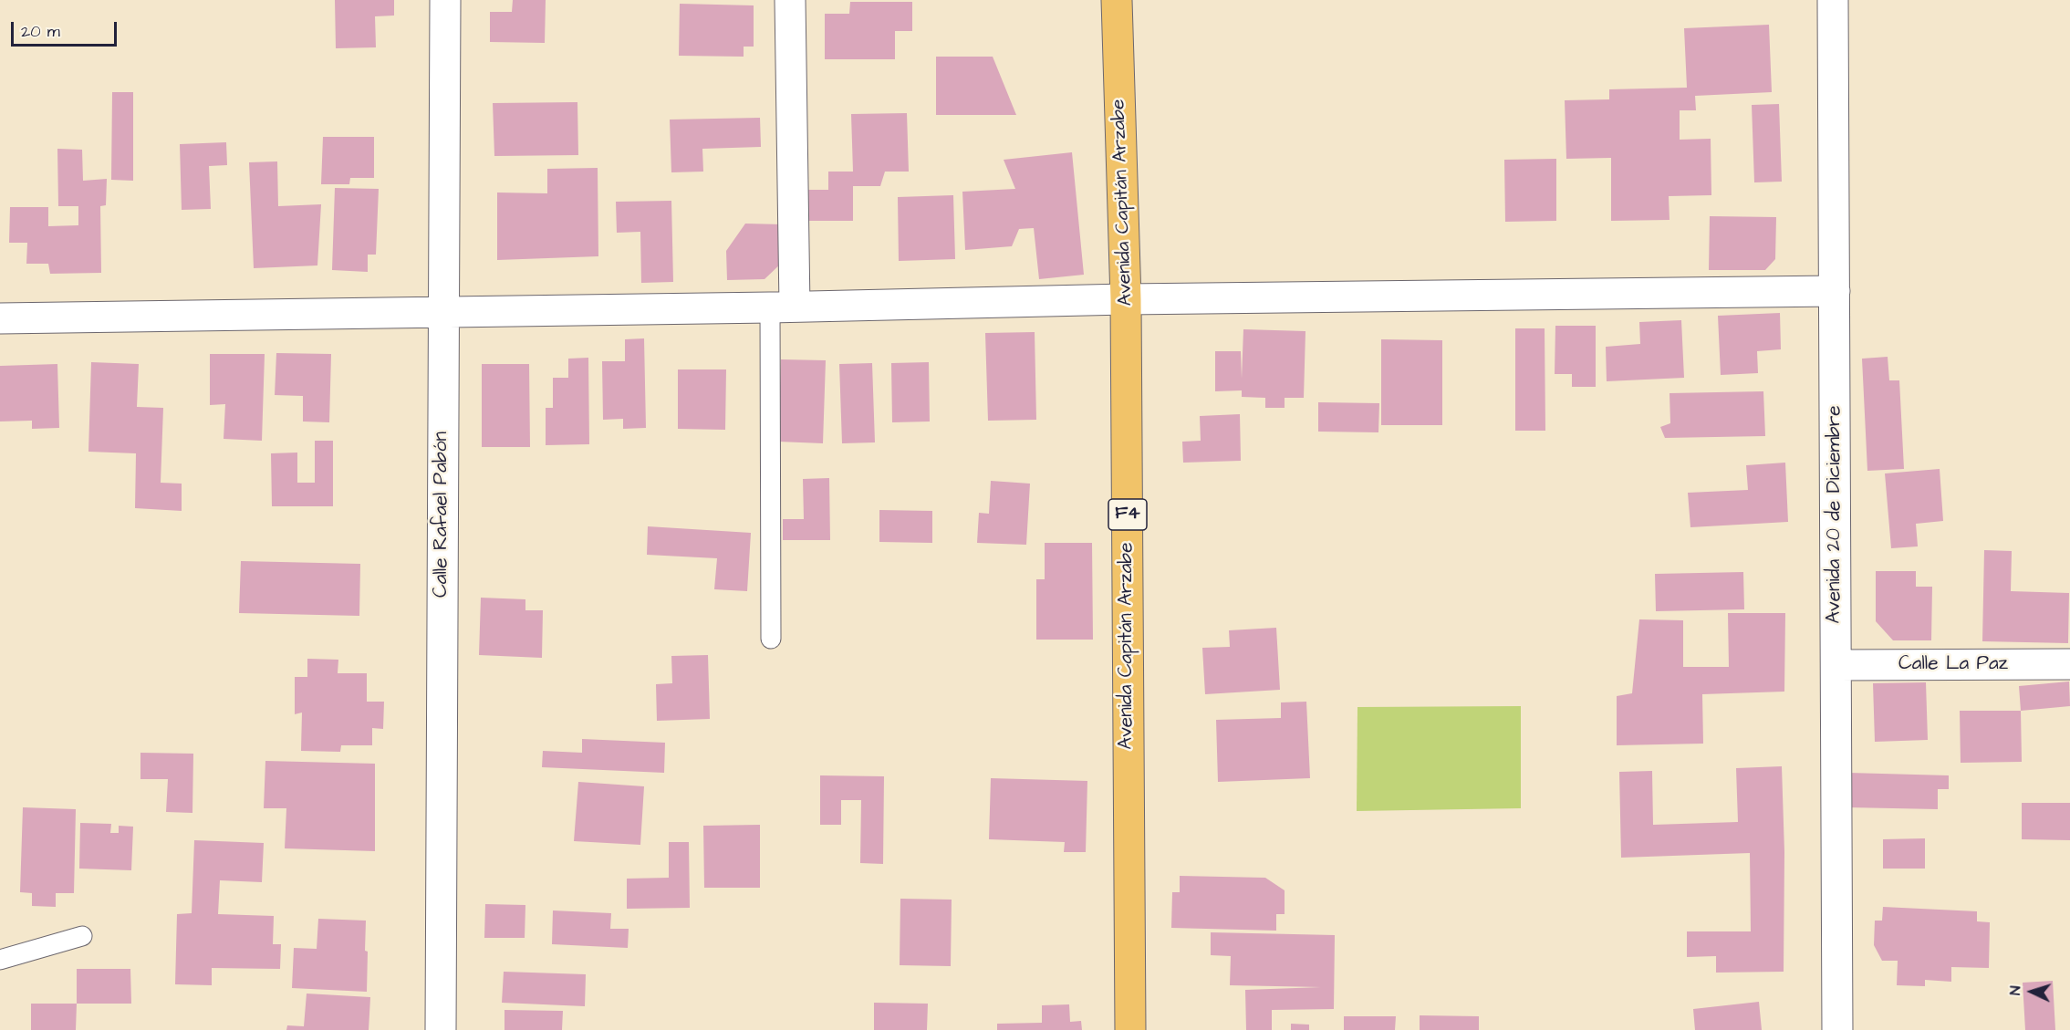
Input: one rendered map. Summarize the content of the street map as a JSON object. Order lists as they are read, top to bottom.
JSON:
{
  "streets": {
    "highway": ["Avenida Capitán Arzabe", "F4"],
    "street": ["Calle Rafael Pabón", "Avenida 20 de Diciembre", "Calle La Paz"]
  },
  "crossings": [
    ["Avenida 20 de Diciembre", "Calle La Paz"]
  ],
  "scale_bar": "20 m",
  "north": "left"
}
